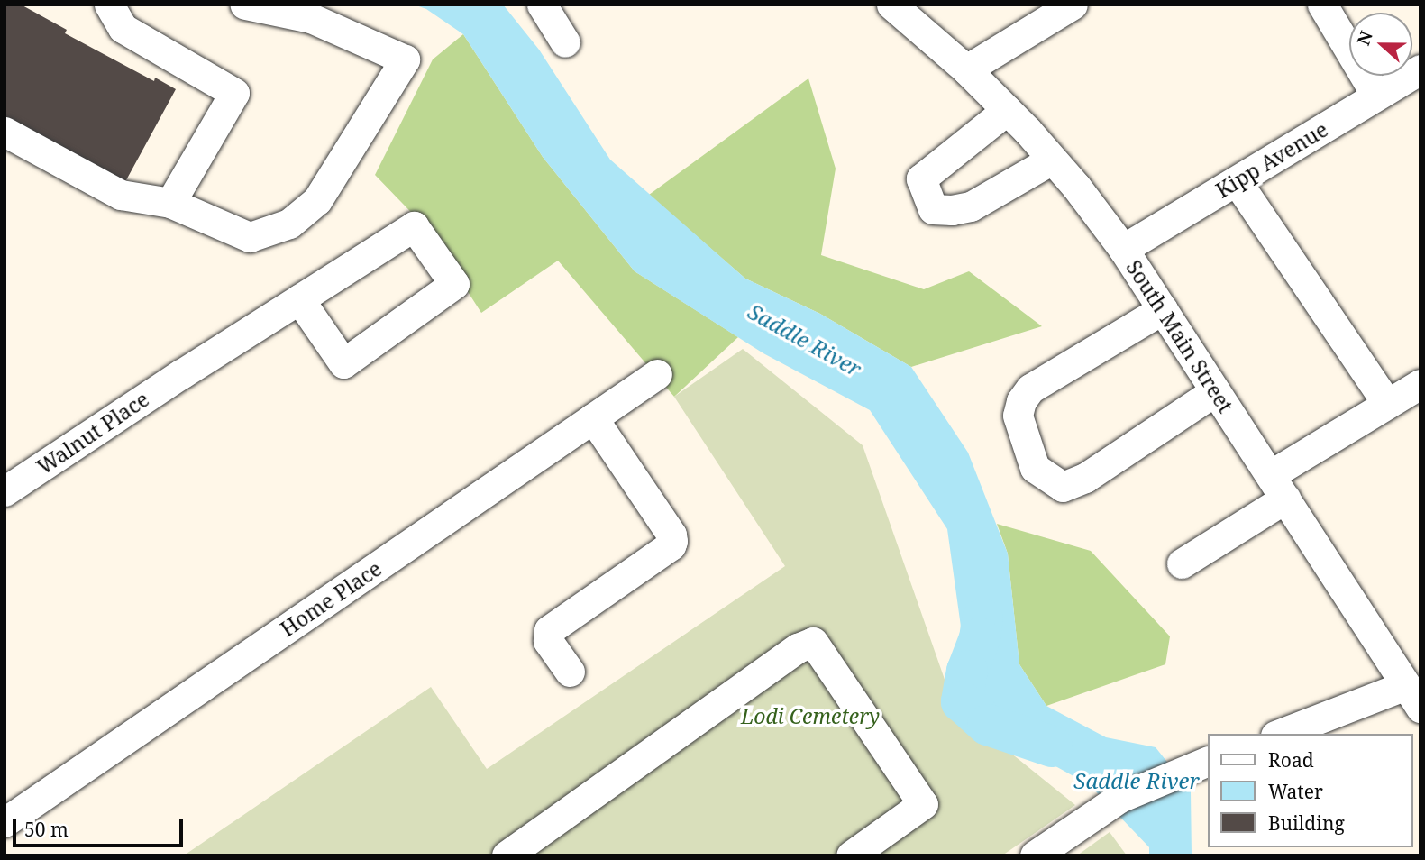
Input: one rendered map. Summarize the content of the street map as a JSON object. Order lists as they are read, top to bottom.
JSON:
{
  "streets": {
    "street": [
      "Kipp Avenue",
      "South Main Street",
      "Walnut Place",
      "Home Place"
    ]
  },
  "crossings": [
    ["Kipp Avenue", "South Main Street"]
  ],
  "water": ["Saddle River"],
  "parks": ["Lodi Cemetery"],
  "legend": ["Road", "Water", "Building"],
  "scale_bar": "50 m",
  "north": "left"
}
